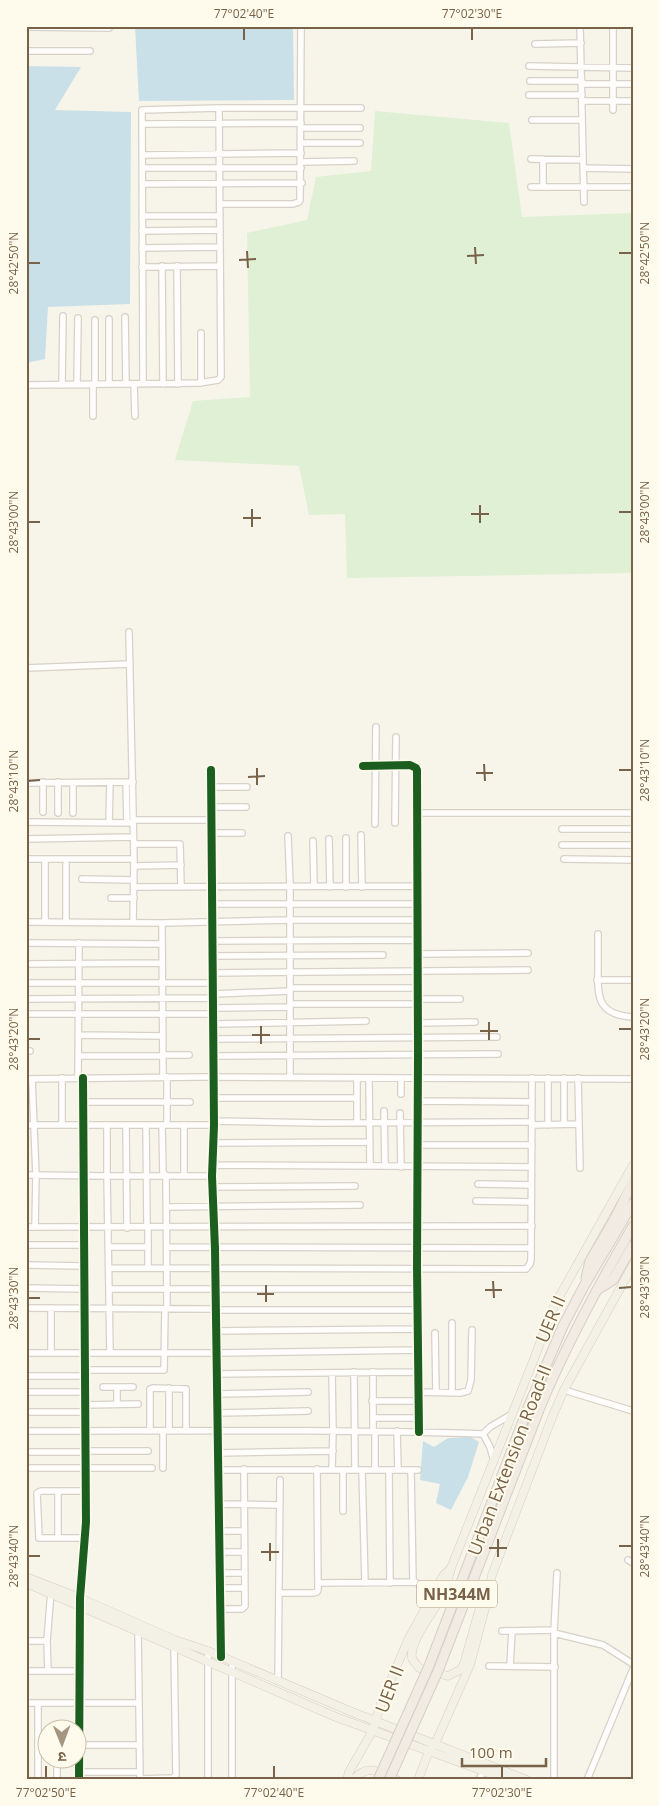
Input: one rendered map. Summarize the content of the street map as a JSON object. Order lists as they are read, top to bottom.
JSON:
{
  "streets": {
    "highway": ["Urban Extension Road-II", "NH344M"],
    "main road": ["UER II"]
  },
  "scale_bar": "100 m",
  "north": "bottom",
  "coordinates": [
    "77°02'40\"E",
    "77°02'30\"E",
    "28°42'50\"N",
    "28°43'00\"N",
    "28°43'10\"N",
    "28°43'20\"N",
    "28°43'30\"N",
    "28°43'40\"N",
    "77°02'50\"E"
  ]
}
